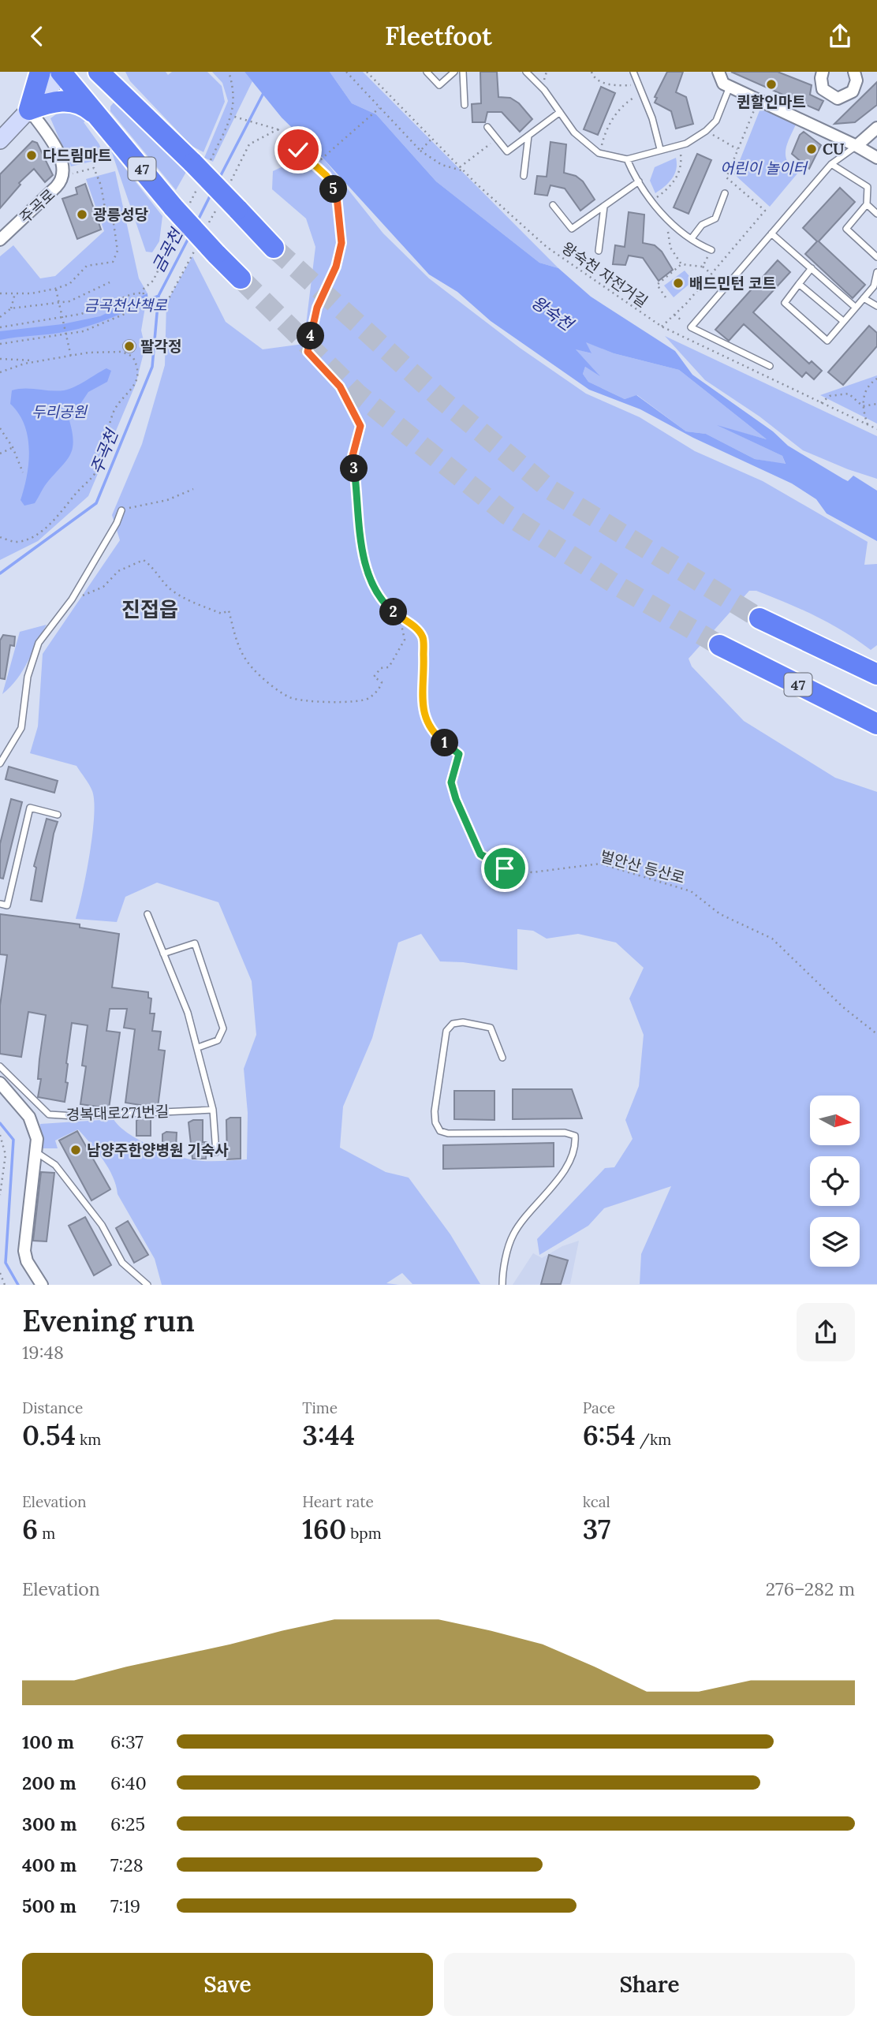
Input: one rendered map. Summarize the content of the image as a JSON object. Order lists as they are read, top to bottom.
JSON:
{
  "streets": {
    "highway": ["47"],
    "street": ["주곡로"],
    "lane": ["경복대로271번길"],
    "path": ["왕숙천 자전거길", "벌안산 등산로"]
  },
  "districts": ["진접읍"],
  "water": ["금곡천", "왕숙천", "주곡천"],
  "parks": ["어린이 놀이터", "금곡천산책로", "두리공원"],
  "places": [
    "퀸할인마트",
    "CU",
    "다드림마트",
    "광릉성당",
    "배드민턴 코트",
    "팔각정",
    "남양주한양병원 기숙사"
  ],
  "north": "right",
  "page": {
    "header": "Fleetfoot",
    "pins": [
      "5",
      "4",
      "3",
      "2",
      "1"
    ],
    "heading": ["Evening run", "19:48"],
    "stats": [
      ["Distance", "0.54 km"],
      ["Time", "3:44"],
      ["Pace", "6:54 /km"],
      ["Elevation", "6 m"],
      ["Heart rate", "160 bpm"],
      ["kcal", "37"]
    ],
    "chart": ["Elevation", "276–282 m"],
    "list": [
      {
        "name": "100 m",
        "note": "6:37"
      },
      {
        "name": "200 m",
        "note": "6:40"
      },
      {
        "name": "300 m",
        "note": "6:25"
      },
      {
        "name": "400 m",
        "note": "7:28"
      },
      {
        "name": "500 m",
        "note": "7:19"
      }
    ],
    "buttons": ["Save", "Share"]
  }
}
